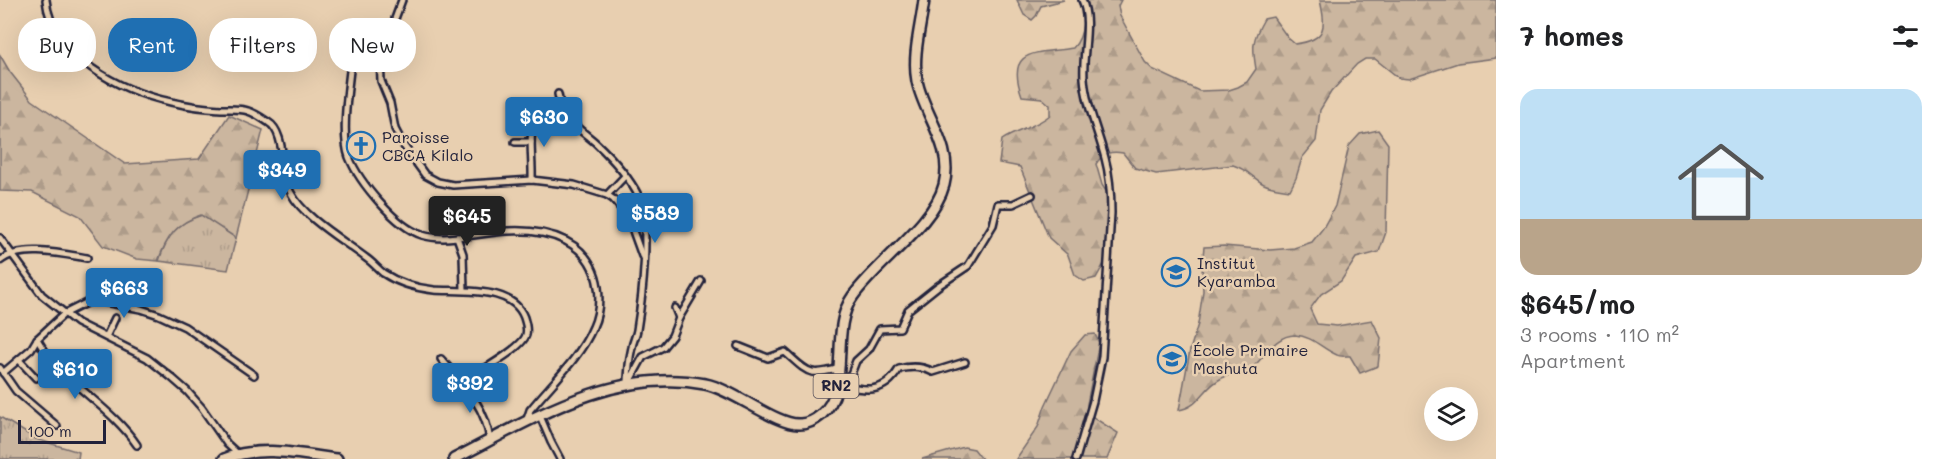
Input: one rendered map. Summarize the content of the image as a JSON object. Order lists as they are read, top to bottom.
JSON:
{
  "streets": {
    "highway": ["RN2"]
  },
  "places": {
    "church": ["Paroisse CBCA Kilalo"],
    "school or university": ["Institut Kyaramba", "École Primaire Mashuta"]
  },
  "scale_bar": "100 m",
  "page": {
    "heading": "7 homes",
    "chip": [
      "Buy",
      "Rent",
      "Filters",
      "New"
    ],
    "list": [
      {
        "name": "$645/mo",
        "note": "3 rooms · 110 m² · Apartment"
      }
    ],
    "price": [
      "$630",
      "$349",
      "$589",
      "$645",
      "$663",
      "$610",
      "$392"
    ],
    "scale": "100 m"
  }
}
